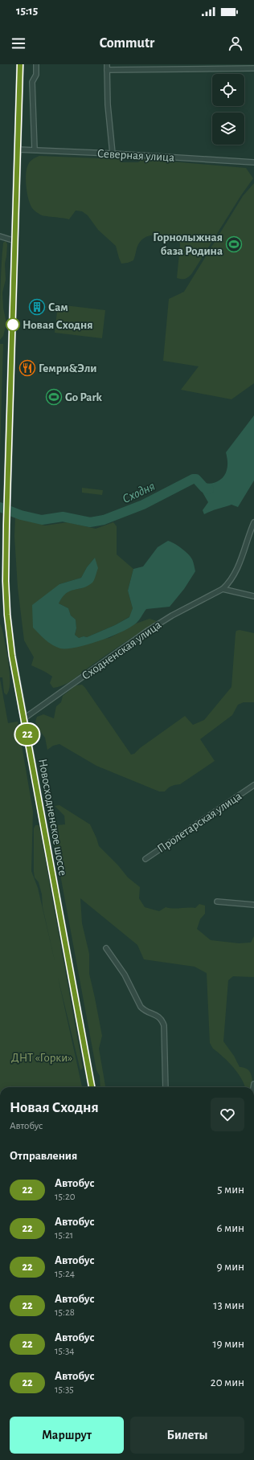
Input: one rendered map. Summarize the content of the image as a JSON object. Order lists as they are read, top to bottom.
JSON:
{
  "streets": {
    "main road": ["Новосходненское шоссе"],
    "street": ["Северная улица", "Сходненская улица", "Пролетарская улица"]
  },
  "crossings": [
    ["Северная улица", "Новосходненское шоссе"],
    ["Сходненская улица", "Новосходненское шоссе"]
  ],
  "water": ["Сходня"],
  "parks": ["ДНТ «Горки»"],
  "places": {
    "sports": ["Горнолыжная база Родина", "Go Park"],
    "building": ["Сам"],
    "other": ["Новая Сходня"],
    "restaurant": ["Гемри&Эли"]
  },
  "lines": ["bus line 22"],
  "page": {
    "status": "15:15",
    "header": "Commutr",
    "on_map": "22",
    "heading": [
      ["Новая Сходня", "Автобус"],
      "Отправления"
    ],
    "list": [
      {
        "mark": "22",
        "name": "Автобус",
        "note": "15:20",
        "value": "5 мин"
      },
      {
        "mark": "22",
        "name": "Автобус",
        "note": "15:21",
        "value": "6 мин"
      },
      {
        "mark": "22",
        "name": "Автобус",
        "note": "15:24",
        "value": "9 мин"
      },
      {
        "mark": "22",
        "name": "Автобус",
        "note": "15:28",
        "value": "13 мин"
      },
      {
        "mark": "22",
        "name": "Автобус",
        "note": "15:34",
        "value": "19 мин"
      },
      {
        "mark": "22",
        "name": "Автобус",
        "note": "15:35",
        "value": "20 мин"
      }
    ],
    "buttons": ["Маршрут", "Билеты"]
  }
}
